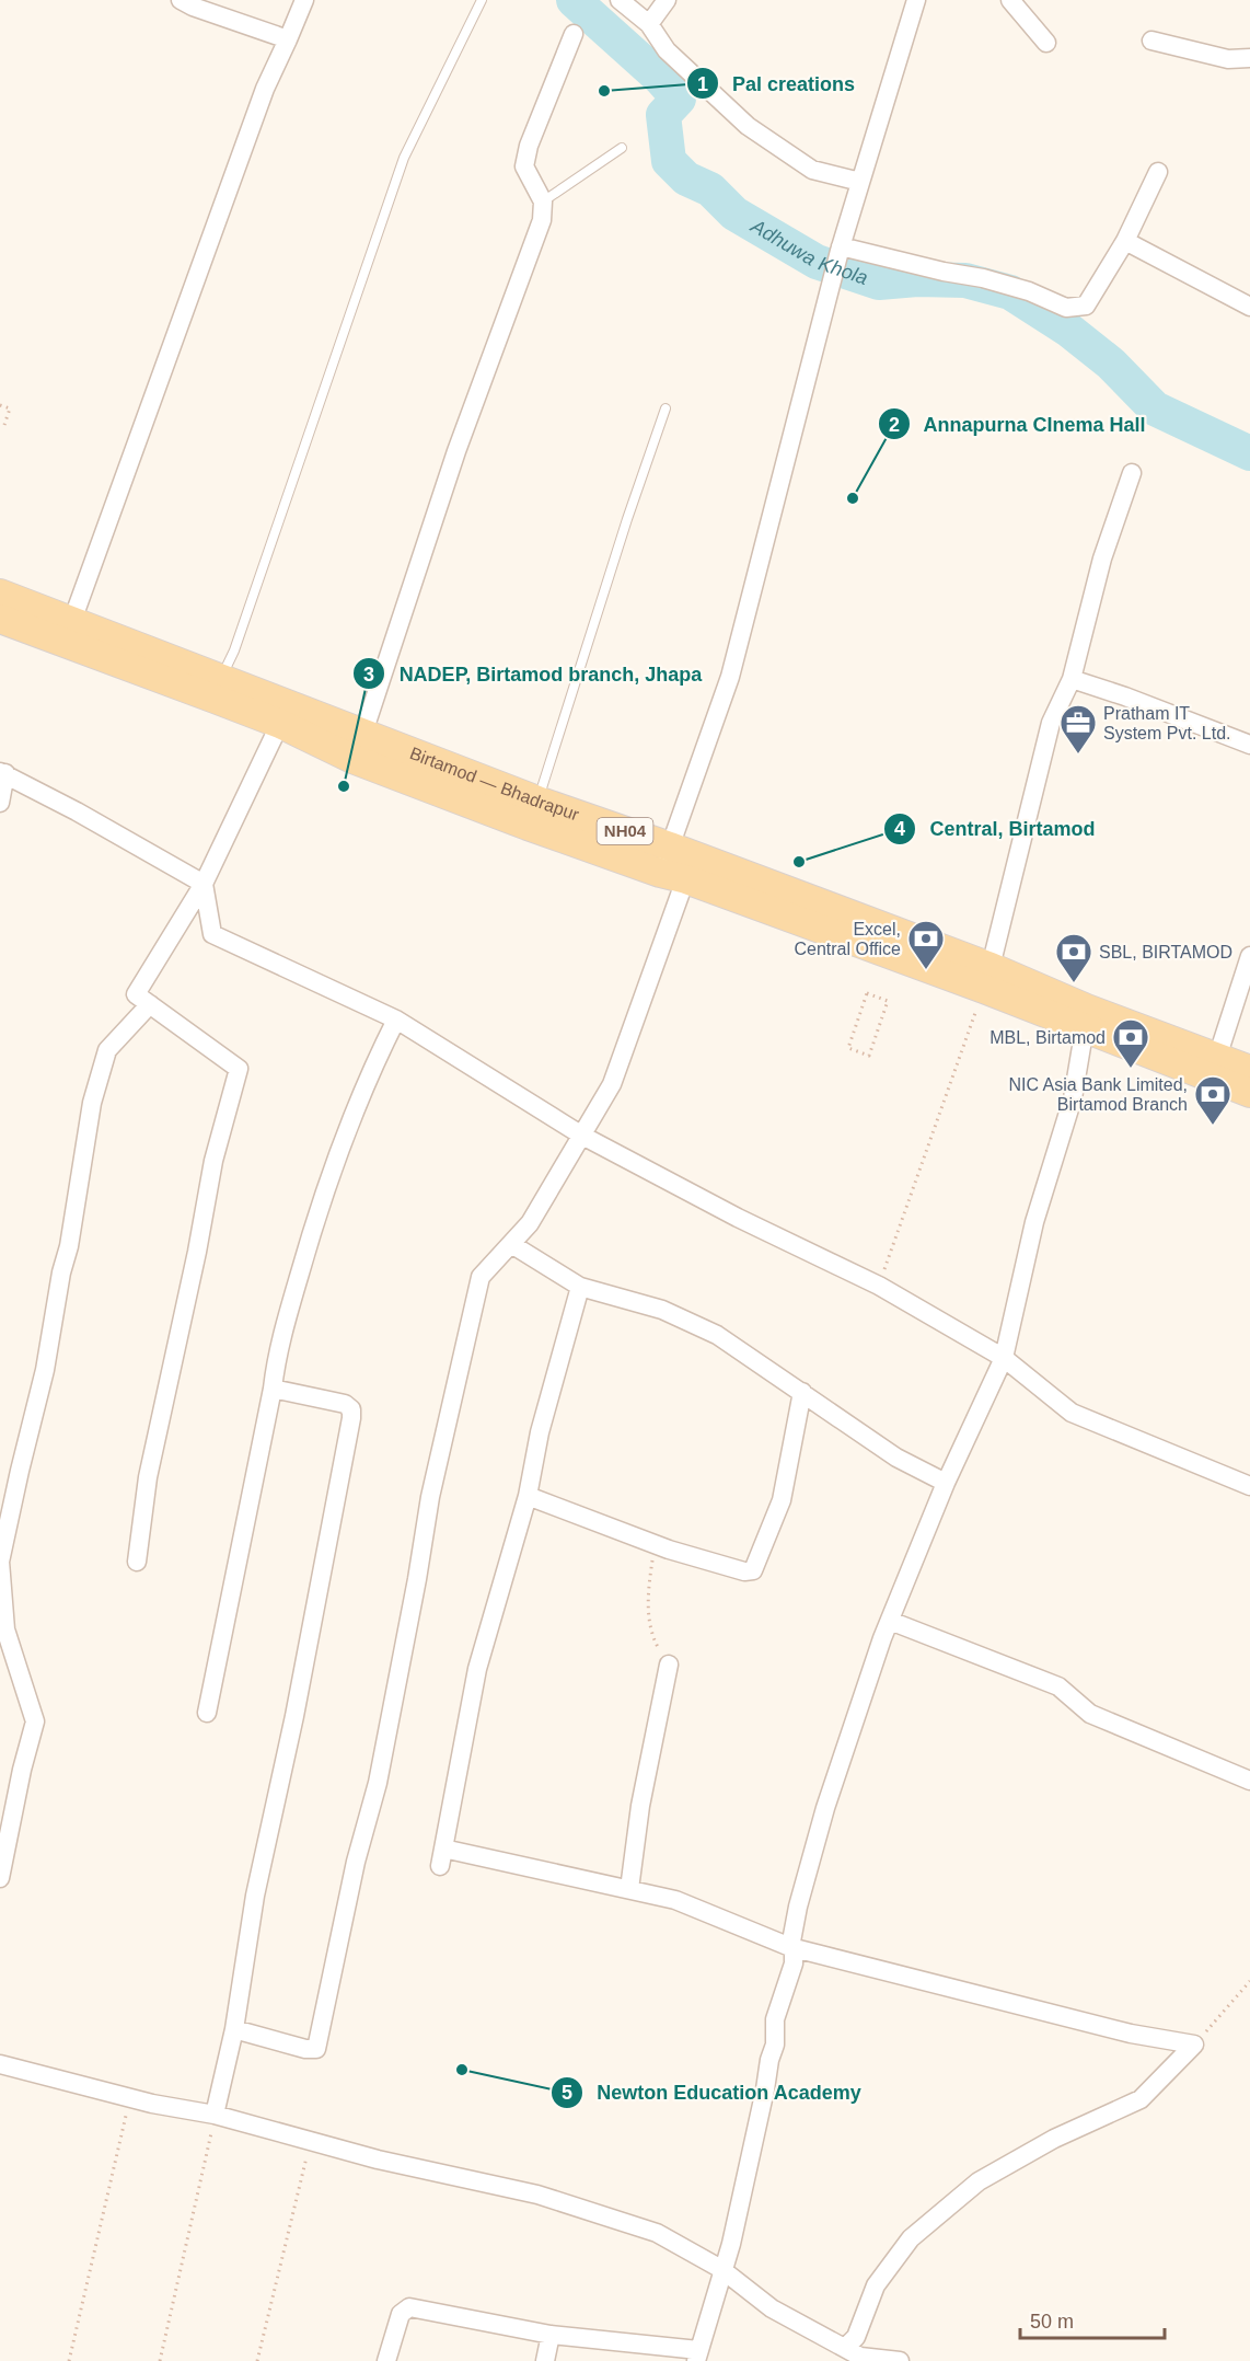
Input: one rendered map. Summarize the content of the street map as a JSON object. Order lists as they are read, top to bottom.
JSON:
{
  "streets": {
    "main road": ["Birtamod — Bhadrapur", "NH04"]
  },
  "water": ["Adhuwa Khola"],
  "places": {
    "other": [
      "Pal creations",
      "Annapurna CInema Hall",
      "NADEP, Birtamod branch, Jhapa",
      "Central, Birtamod",
      "Newton Education Academy"
    ],
    "office": ["Pratham IT System Pvt. Ltd."],
    "bank": [
      "Excel, Central Office",
      "SBL, BIRTAMOD",
      "MBL, Birtamod",
      "NIC Asia Bank Limited, Birtamod Branch"
    ]
  },
  "scale_bar": "50 m"
}
